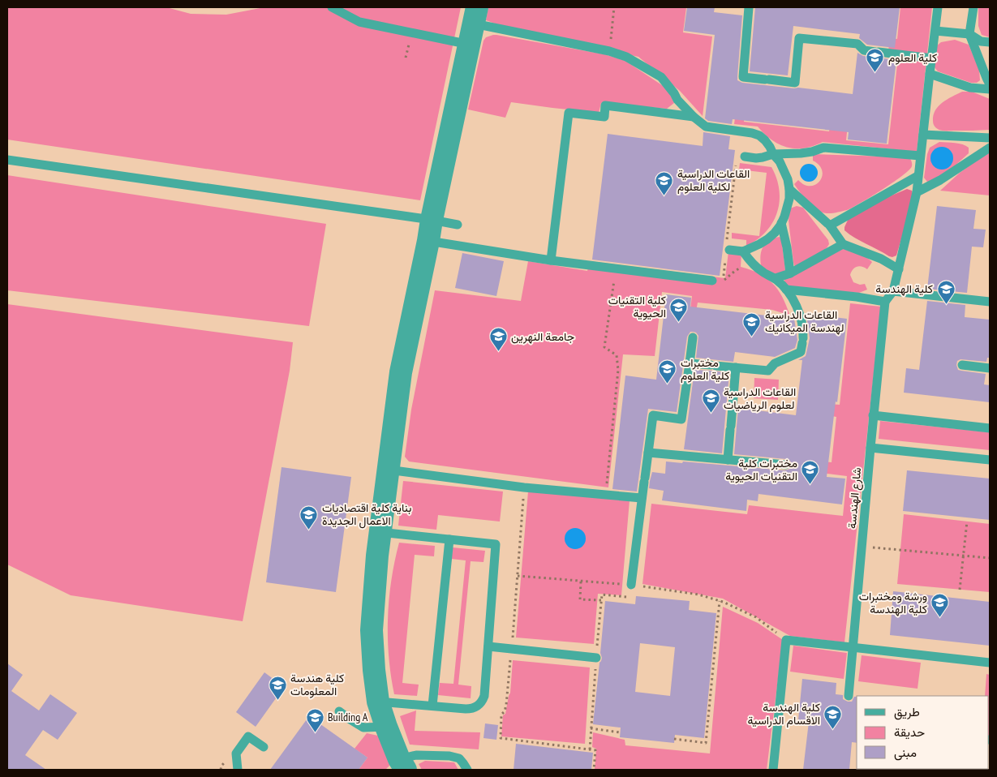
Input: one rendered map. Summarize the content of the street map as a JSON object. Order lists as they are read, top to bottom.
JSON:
{
  "streets": {
    "lane": ["شارع الهندسة"]
  },
  "places": {
    "school or university": [
      "كلية العلوم",
      "القاعات الدراسية لكلية العلوم",
      "كلية الهندسة",
      "كلية التقنيات الحيوية",
      "القاعات الدراسية لهندسة الميكانيك",
      "جامعة النهرين",
      "مختبرات كلية العلوم",
      "القاعات الدراسية لعلوم الرياضيات",
      "مختبرات كلية التقنيات الحيوية",
      "بناية كلية اقتصاديات الاعمال الجديدة",
      "ورشة ومختبرات كلية الهندسة",
      "كلية هندسة المعلومات",
      "كلية الهندسة الاقسام الدراسية",
      "Building A"
    ]
  },
  "legend": ["طريق", "حديقة", "مبنى"]
}
